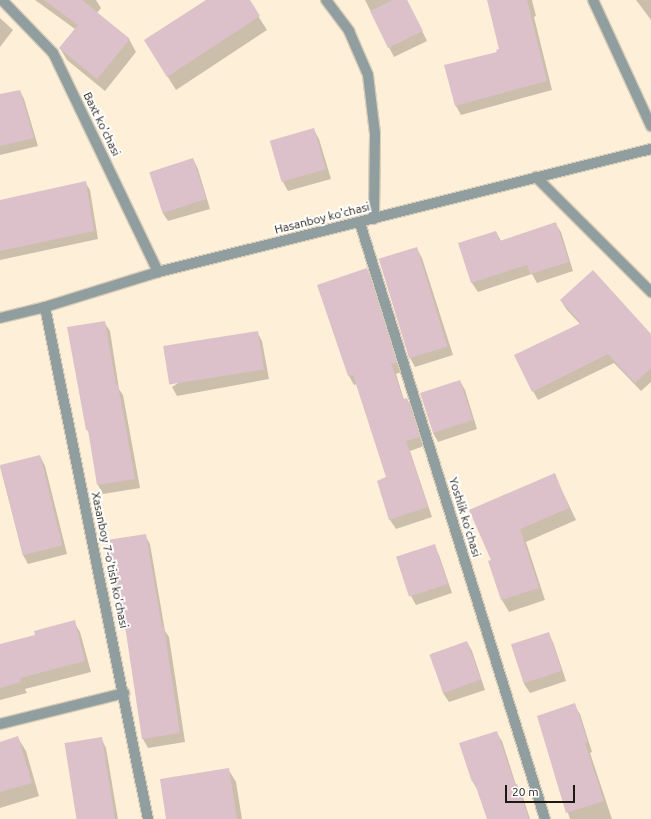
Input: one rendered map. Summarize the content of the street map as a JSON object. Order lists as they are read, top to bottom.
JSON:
{
  "streets": {
    "street": [
      "Baxt ko'chasi",
      "Hasanboy ko'chasi",
      "Yoshlik ko'chasi",
      "Xasanboy 7-o'tish ko'chasi"
    ]
  },
  "crossings": [
    ["Baxt ko'chasi", "Hasanboy ko'chasi"],
    ["Hasanboy ko'chasi", "Yoshlik ko'chasi"],
    ["Hasanboy ko'chasi", "Xasanboy 7-o'tish ko'chasi"]
  ],
  "scale_bar": "20 m"
}
